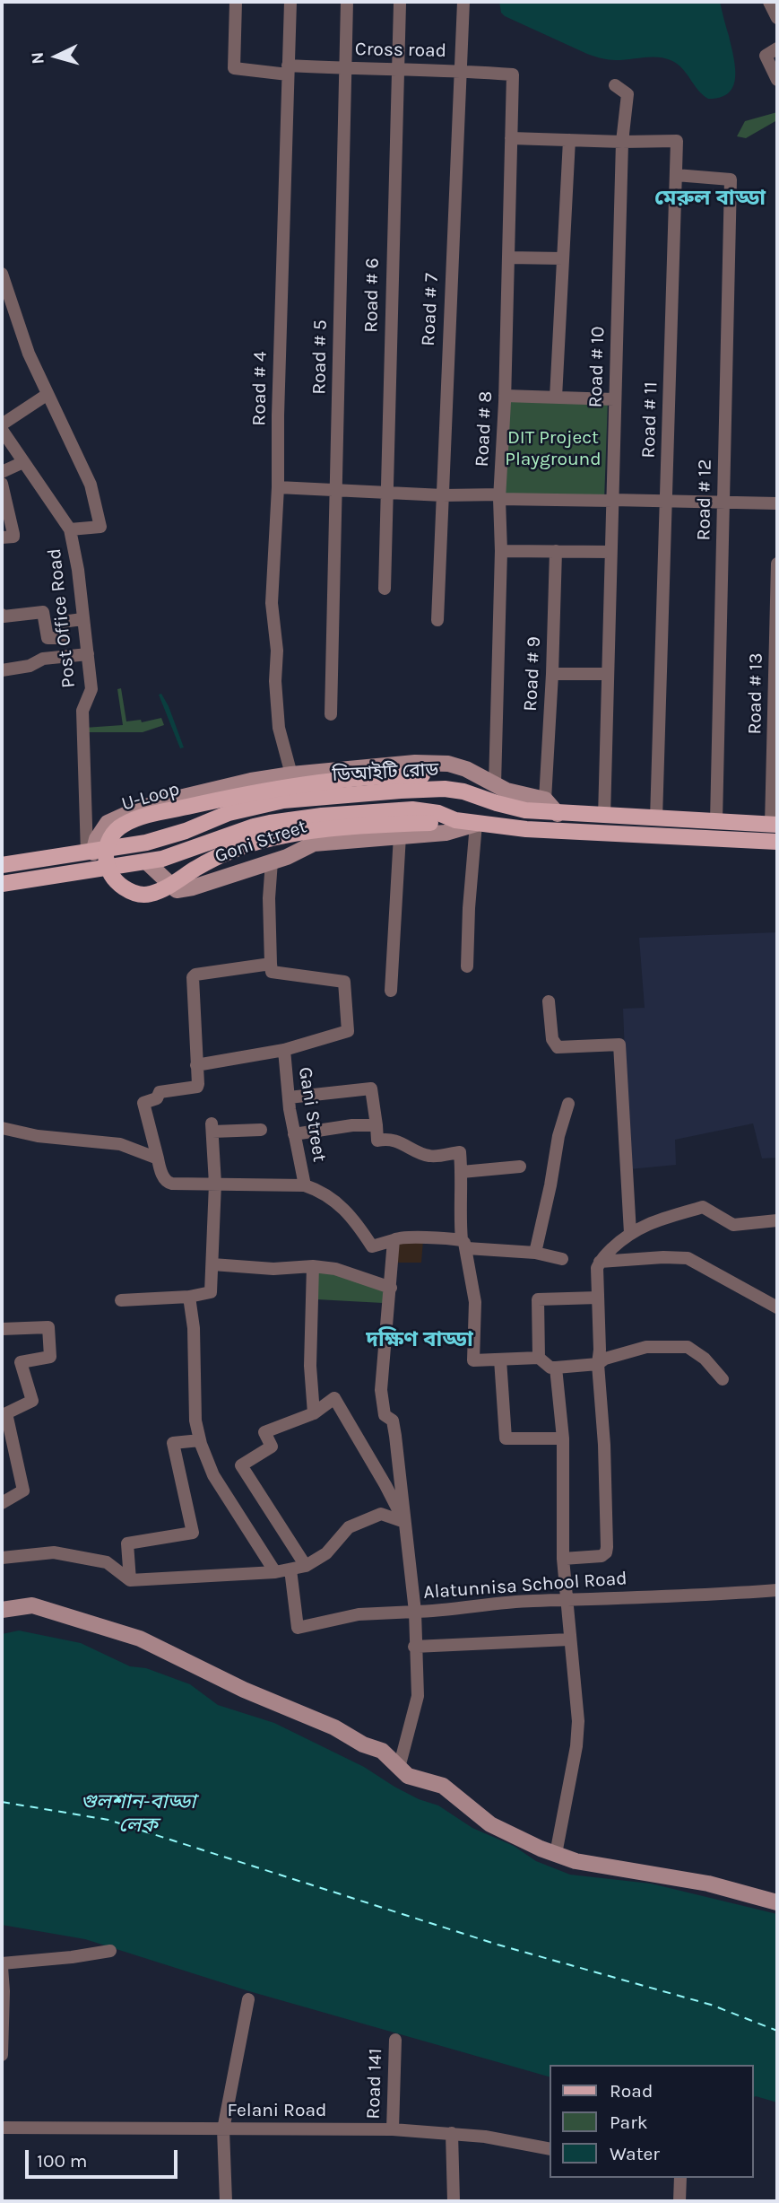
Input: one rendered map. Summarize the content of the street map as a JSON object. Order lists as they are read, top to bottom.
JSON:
{
  "streets": {
    "main road": ["ডিআইটি রোড", "U-Loop"],
    "street": [
      "Cross road",
      "Road # 6",
      "Road # 7",
      "Road # 5",
      "Road # 10",
      "Road # 4",
      "Road # 11",
      "Road # 8",
      "Road # 12",
      "Post Office Road",
      "Road # 9",
      "Road # 13",
      "Goni Street",
      "Gani Street",
      "Alatunnisa School Road",
      "Road 141",
      "Felani Road"
    ]
  },
  "crossings": [
    ["Cross road", "Road # 6"],
    ["Cross road", "Road # 7"],
    ["Cross road", "Road # 5"],
    ["Cross road", "Road # 4"],
    ["Cross road", "Road # 8"],
    ["Road # 10", "Road # 11"],
    ["Road # 10", "ডিআইটি রোড"],
    ["Road # 11", "Road # 12"],
    ["Road # 11", "ডিআইটি রোড"],
    ["Road # 12", "ডিআইটি রোড"],
    ["Post Office Road", "ডিআইটি রোড"],
    ["Road # 13", "ডিআইটি রোড"],
    ["ডিআইটি রোড", "U-Loop"],
    ["ডিআইটি রোড", "Goni Street"],
    ["Road 141", "Felani Road"]
  ],
  "districts": ["মেরুল বাড্ডা", "দক্ষিণ বাড্ডা"],
  "water": ["গুলশান-বাড্ডা লেক"],
  "parks": ["DIT Project Playground"],
  "legend": ["Road", "Park", "Water"],
  "scale_bar": "100 m",
  "north": "left"
}
